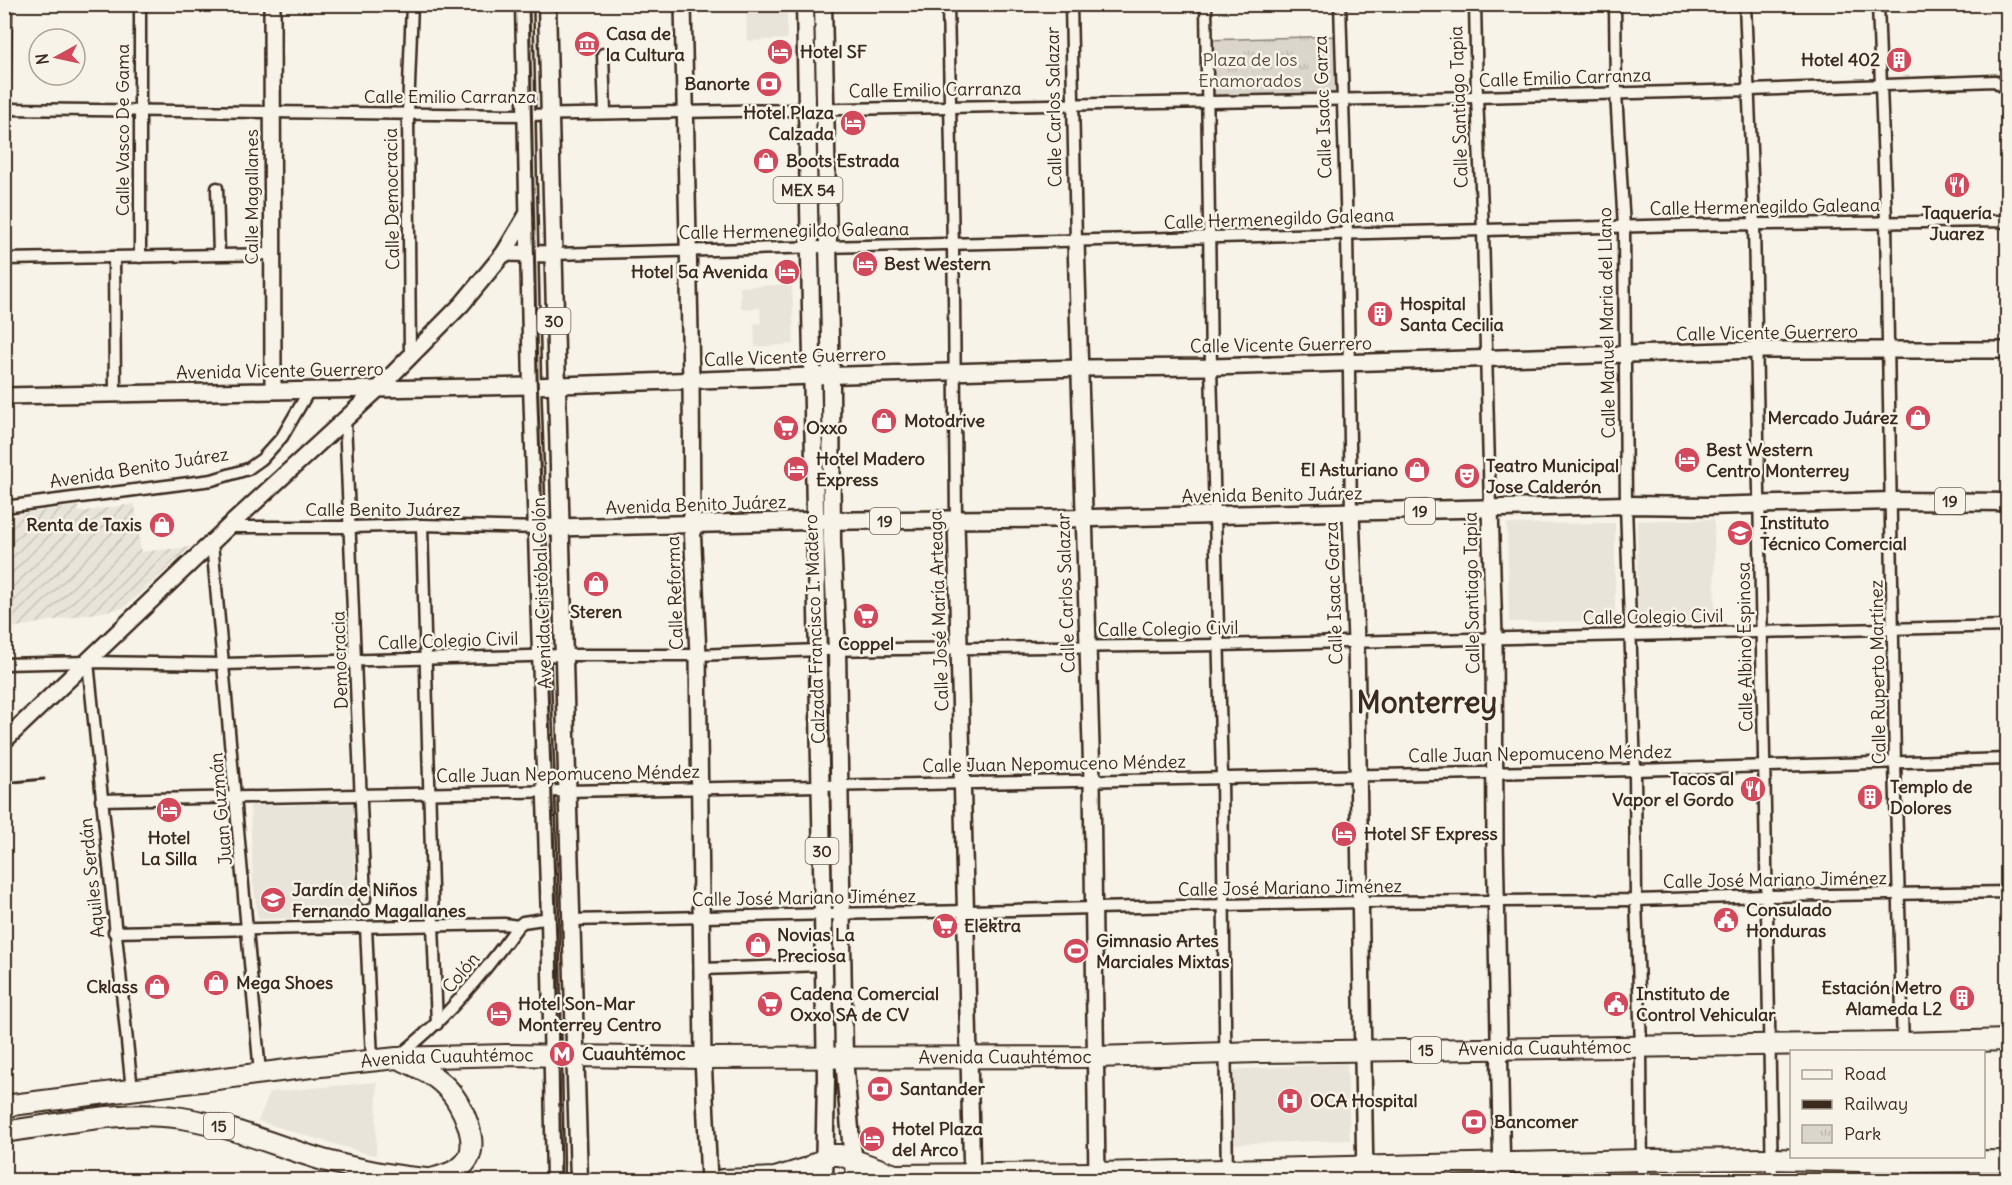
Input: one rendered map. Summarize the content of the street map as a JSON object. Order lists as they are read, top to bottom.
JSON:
{
  "streets": {
    "highway": ["Avenida Cuauhtémoc", "15"],
    "main road": [
      "MEX 54",
      "30",
      "Avenida Benito Juárez",
      "19",
      "Avenida Cristóbal Colón",
      "Calzada Francisco I. Madero"
    ],
    "street": [
      "Calle Emilio Carranza",
      "Calle Carlos Salazar",
      "Calle Isaac Garza",
      "Calle Santiago Tapia",
      "Calle Vasco De Gama",
      "Calle Magallanes",
      "Calle Democracia",
      "Calle Hermenegildo Galeana",
      "Calle Manuel Maria del Llano",
      "Calle Vicente Guerrero",
      "Avenida Vicente Guerrero",
      "Calle Benito Juárez",
      "Calle Reforma",
      "Calle José María Arteaga",
      "Calle Colegio Civil",
      "Calle Albino Espinosa",
      "Democracia",
      "Calle Ruperto Martínez",
      "Calle Juan Nepomuceno Méndez",
      "Juan Guzmán",
      "Aquiles Serdán",
      "Calle José Mariano Jiménez",
      "Colón"
    ]
  },
  "crossings": [
    ["Calle Emilio Carranza", "Calle Carlos Salazar"],
    ["Calle Emilio Carranza", "Calle Isaac Garza"],
    ["Calle Emilio Carranza", "Calle Santiago Tapia"],
    ["Calle Emilio Carranza", "Calle Vasco De Gama"],
    ["Calle Emilio Carranza", "Calle Magallanes"],
    ["Calle Emilio Carranza", "Calle Democracia"],
    ["Calle Emilio Carranza", "30"],
    ["Calle Emilio Carranza", "Calle Manuel Maria del Llano"],
    ["Calle Emilio Carranza", "Avenida Cristóbal Colón"],
    ["Calle Emilio Carranza", "Calle Reforma"],
    ["Calle Emilio Carranza", "Calle José María Arteaga"],
    ["Calle Emilio Carranza", "Calzada Francisco I. Madero"],
    ["Calle Emilio Carranza", "Calle Albino Espinosa"],
    ["Calle Emilio Carranza", "Calle Ruperto Martínez"],
    ["Calle Carlos Salazar", "Calle Hermenegildo Galeana"],
    ["Calle Carlos Salazar", "Calle Vicente Guerrero"],
    ["Calle Carlos Salazar", "Avenida Benito Juárez"],
    ["Calle Carlos Salazar", "Calle Colegio Civil"],
    ["Calle Carlos Salazar", "Calle Juan Nepomuceno Méndez"],
    ["Calle Carlos Salazar", "Calle José Mariano Jiménez"],
    ["Calle Carlos Salazar", "Avenida Cuauhtémoc"],
    ["Calle Isaac Garza", "Calle Hermenegildo Galeana"],
    ["Calle Isaac Garza", "Calle Vicente Guerrero"],
    ["Calle Isaac Garza", "Avenida Benito Juárez"],
    ["Calle Isaac Garza", "Calle Colegio Civil"],
    ["Calle Isaac Garza", "Calle Juan Nepomuceno Méndez"],
    ["Calle Isaac Garza", "Calle José Mariano Jiménez"],
    ["Calle Isaac Garza", "Avenida Cuauhtémoc"],
    ["Calle Santiago Tapia", "Calle Hermenegildo Galeana"],
    ["Calle Santiago Tapia", "Calle Vicente Guerrero"],
    ["Calle Santiago Tapia", "Avenida Benito Juárez"],
    ["Calle Santiago Tapia", "Calle Colegio Civil"],
    ["Calle Santiago Tapia", "Calle Juan Nepomuceno Méndez"],
    ["Calle Santiago Tapia", "Calle José Mariano Jiménez"],
    ["Calle Santiago Tapia", "Avenida Cuauhtémoc"],
    ["Calle Magallanes", "Avenida Vicente Guerrero"],
    ["Calle Hermenegildo Galeana", "Calle Manuel Maria del Llano"],
    ["Calle Hermenegildo Galeana", "Avenida Cristóbal Colón"],
    ["Calle Hermenegildo Galeana", "Calle Reforma"],
    ["Calle Hermenegildo Galeana", "Calle José María Arteaga"],
    ["Calle Hermenegildo Galeana", "Calzada Francisco I. Madero"],
    ["Calle Hermenegildo Galeana", "Calle Albino Espinosa"],
    ["Calle Hermenegildo Galeana", "Calle Ruperto Martínez"],
    ["30", "Avenida Cristóbal Colón"],
    ["Calle Manuel Maria del Llano", "Calle Vicente Guerrero"],
    ["Calle Manuel Maria del Llano", "Avenida Benito Juárez"],
    ["Calle Manuel Maria del Llano", "Calle Colegio Civil"],
    ["Calle Manuel Maria del Llano", "Calle Juan Nepomuceno Méndez"],
    ["Calle Manuel Maria del Llano", "Calle José Mariano Jiménez"],
    ["Calle Manuel Maria del Llano", "Avenida Cuauhtémoc"],
    ["Calle Vicente Guerrero", "Avenida Vicente Guerrero"],
    ["Calle Vicente Guerrero", "Avenida Cristóbal Colón"],
    ["Calle Vicente Guerrero", "Calle Reforma"],
    ["Calle Vicente Guerrero", "Calle José María Arteaga"],
    ["Calle Vicente Guerrero", "Calzada Francisco I. Madero"],
    ["Calle Vicente Guerrero", "Calle Albino Espinosa"],
    ["Calle Vicente Guerrero", "Calle Ruperto Martínez"],
    ["Avenida Vicente Guerrero", "Avenida Benito Juárez"],
    ["Avenida Vicente Guerrero", "Avenida Cristóbal Colón"],
    ["Avenida Benito Juárez", "Calle Benito Juárez"],
    ["Avenida Benito Juárez", "Avenida Cristóbal Colón"],
    ["Avenida Benito Juárez", "Calle Reforma"],
    ["Avenida Benito Juárez", "Calle José María Arteaga"],
    ["Avenida Benito Juárez", "Calzada Francisco I. Madero"],
    ["Avenida Benito Juárez", "Calle Albino Espinosa"],
    ["Avenida Benito Juárez", "Calle Ruperto Martínez"],
    ["Calle Benito Juárez", "Avenida Cristóbal Colón"],
    ["Calle Benito Juárez", "Democracia"],
    ["Avenida Cristóbal Colón", "Calle Colegio Civil"],
    ["Avenida Cristóbal Colón", "Calle Juan Nepomuceno Méndez"],
    ["Avenida Cristóbal Colón", "Calle José Mariano Jiménez"],
    ["Avenida Cristóbal Colón", "Avenida Cuauhtémoc"],
    ["Calle Reforma", "Calle Colegio Civil"],
    ["Calle Reforma", "Calle Juan Nepomuceno Méndez"],
    ["Calle Reforma", "Calle José Mariano Jiménez"],
    ["Calle Reforma", "Avenida Cuauhtémoc"],
    ["Calle José María Arteaga", "Calle Colegio Civil"],
    ["Calle José María Arteaga", "Calle Juan Nepomuceno Méndez"],
    ["Calle José María Arteaga", "Calle José Mariano Jiménez"],
    ["Calle José María Arteaga", "Avenida Cuauhtémoc"],
    ["Calle Colegio Civil", "Calzada Francisco I. Madero"],
    ["Calle Colegio Civil", "Calle Albino Espinosa"],
    ["Calle Colegio Civil", "Democracia"],
    ["Calle Colegio Civil", "Calle Ruperto Martínez"],
    ["Calle Colegio Civil", "Juan Guzmán"],
    ["Calle Colegio Civil", "Aquiles Serdán"],
    ["Calzada Francisco I. Madero", "Calle Juan Nepomuceno Méndez"],
    ["Calzada Francisco I. Madero", "Calle José Mariano Jiménez"],
    ["Calzada Francisco I. Madero", "Avenida Cuauhtémoc"],
    ["Calle Albino Espinosa", "Calle Juan Nepomuceno Méndez"],
    ["Calle Albino Espinosa", "Calle José Mariano Jiménez"],
    ["Calle Albino Espinosa", "Avenida Cuauhtémoc"],
    ["Democracia", "Calle Juan Nepomuceno Méndez"],
    ["Calle Ruperto Martínez", "Calle Juan Nepomuceno Méndez"],
    ["Calle Ruperto Martínez", "Calle José Mariano Jiménez"],
    ["Calle Ruperto Martínez", "Avenida Cuauhtémoc"],
    ["Calle Juan Nepomuceno Méndez", "Juan Guzmán"],
    ["Calle Juan Nepomuceno Méndez", "Aquiles Serdán"],
    ["Juan Guzmán", "Avenida Cuauhtémoc"],
    ["Aquiles Serdán", "Avenida Cuauhtémoc"],
    ["Colón", "Avenida Cuauhtémoc"]
  ],
  "districts": ["Monterrey"],
  "parks": ["Plaza de los Enamorados"],
  "places": {
    "museum": ["Casa de la Cultura"],
    "hotel": [
      "Hotel SF",
      "Hotel Plaza Calzada",
      "Best Western",
      "Hotel 5a Avenida",
      "Best Western Centro Monterrey",
      "Hotel Madero Express",
      "Hotel La Silla",
      "Hotel SF Express",
      "Hotel Son-Mar Monterrey Centro",
      "Hotel Plaza del Arco"
    ],
    "building": [
      "Hotel 402",
      "Hospital Santa Cecilia",
      "Templo de Dolores",
      "Estación Metro Alameda L2"
    ],
    "bank": ["Banorte", "Santander", "Bancomer"],
    "shop": [
      "Boots Estrada",
      "Mercado Juárez",
      "Motodrive",
      "El Asturiano",
      "Renta de Taxis",
      "Steren",
      "Novias La Preciosa",
      "Mega Shoes",
      "Cklass"
    ],
    "restaurant": ["Taquería Juarez", "Tacos al Vapor el Gordo"],
    "supermarket": [
      "Oxxo",
      "Coppel",
      "Elektra",
      "Cadena Comercial Oxxo SA de CV"
    ],
    "theatre": ["Teatro Municipal Jose Calderón"],
    "school or university": ["Instituto Técnico Comercial", "Jardín de Niños Fernando Magallanes"],
    "public building": ["Consulado Honduras", "Instituto de Control Vehicular"],
    "sports": ["Gimnasio Artes Marciales Mixtas"],
    "metro station": ["Cuauhtémoc"],
    "hospital": ["OCA Hospital"]
  },
  "legend": ["Road", "Railway", "Park"],
  "north": "left"
}
